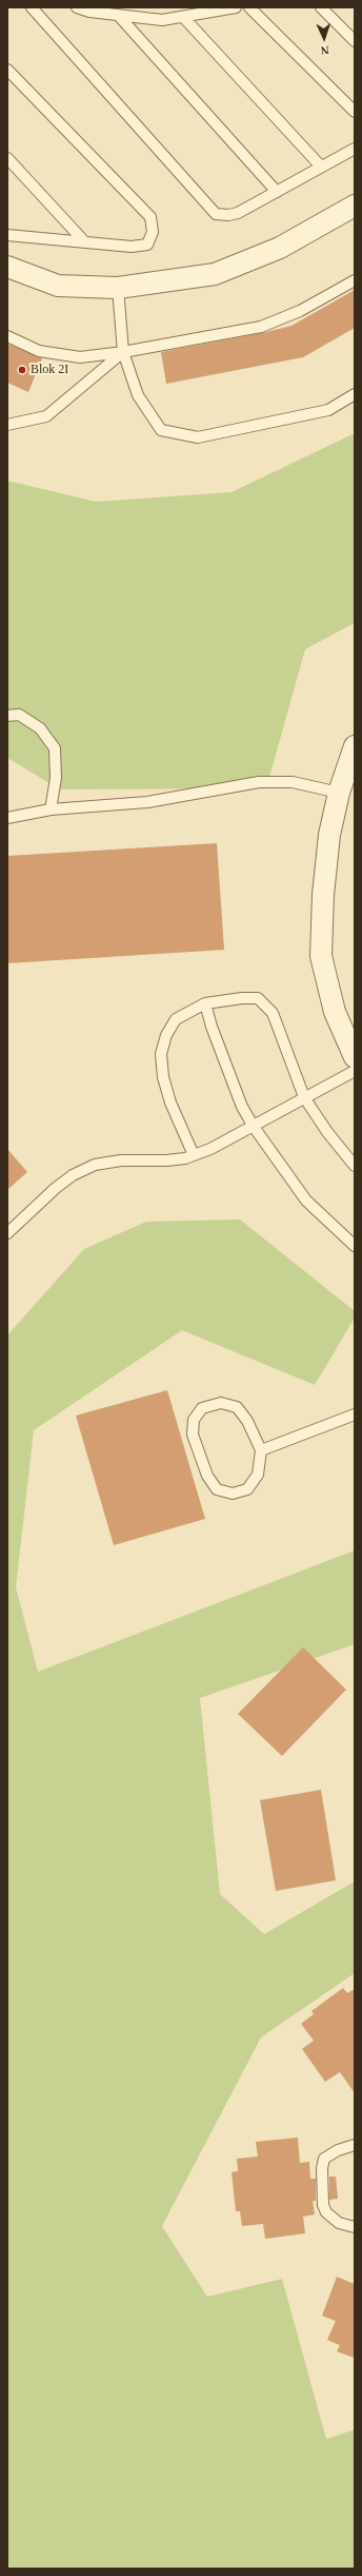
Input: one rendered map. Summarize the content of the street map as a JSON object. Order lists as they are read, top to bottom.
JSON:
{
  "places": ["Blok 2I"],
  "north": "bottom"
}
